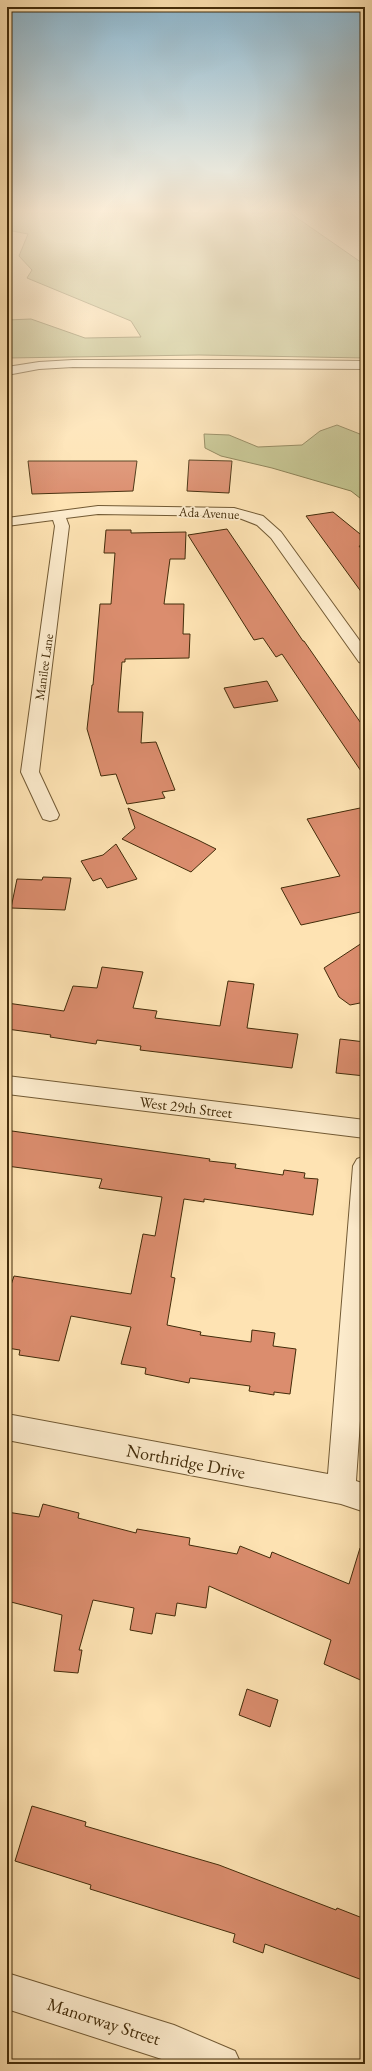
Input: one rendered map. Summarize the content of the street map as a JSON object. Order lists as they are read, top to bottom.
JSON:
{
  "streets": {
    "street": [
      "Ada Avenue",
      "Manilee Lane",
      "West 29th Street",
      "Northridge Drive",
      "Manorway Street"
    ]
  },
  "crossings": [
    ["Ada Avenue", "Manilee Lane"]
  ]
}
